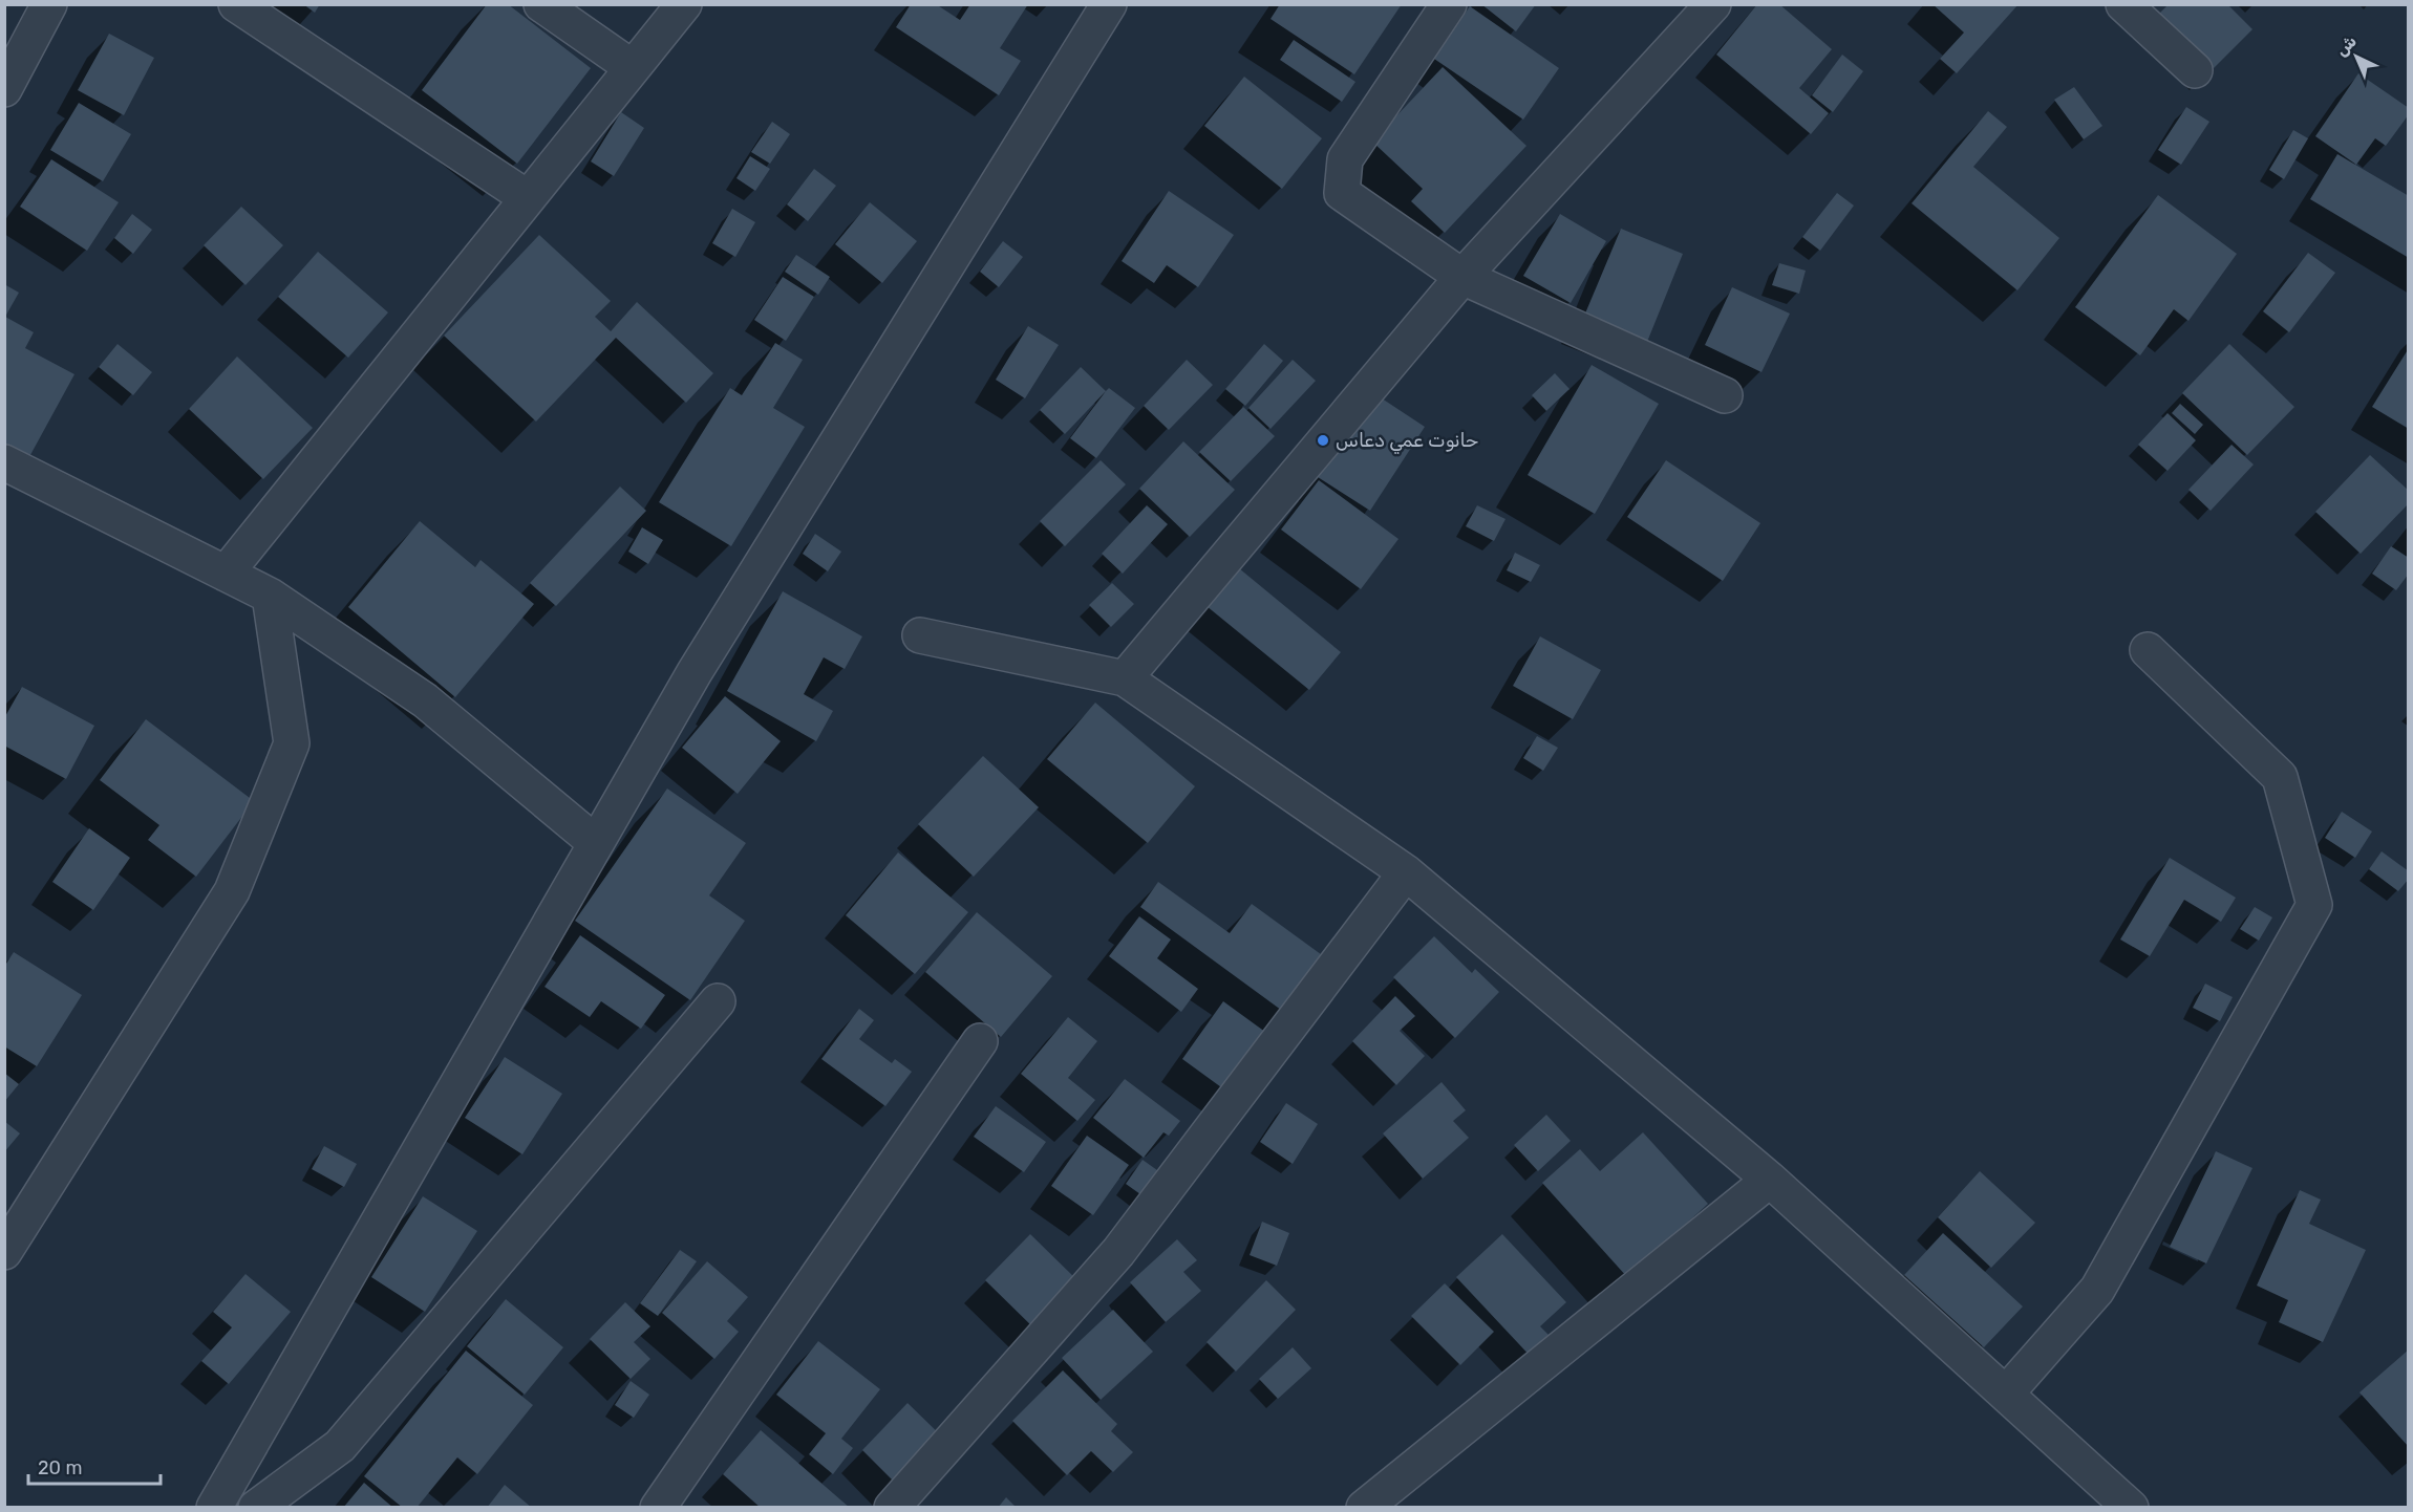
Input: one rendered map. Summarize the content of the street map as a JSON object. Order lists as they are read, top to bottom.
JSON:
{
  "places": ["حانوت عمي دعاس"],
  "scale_bar": "20 m",
  "north": "top left"
}
